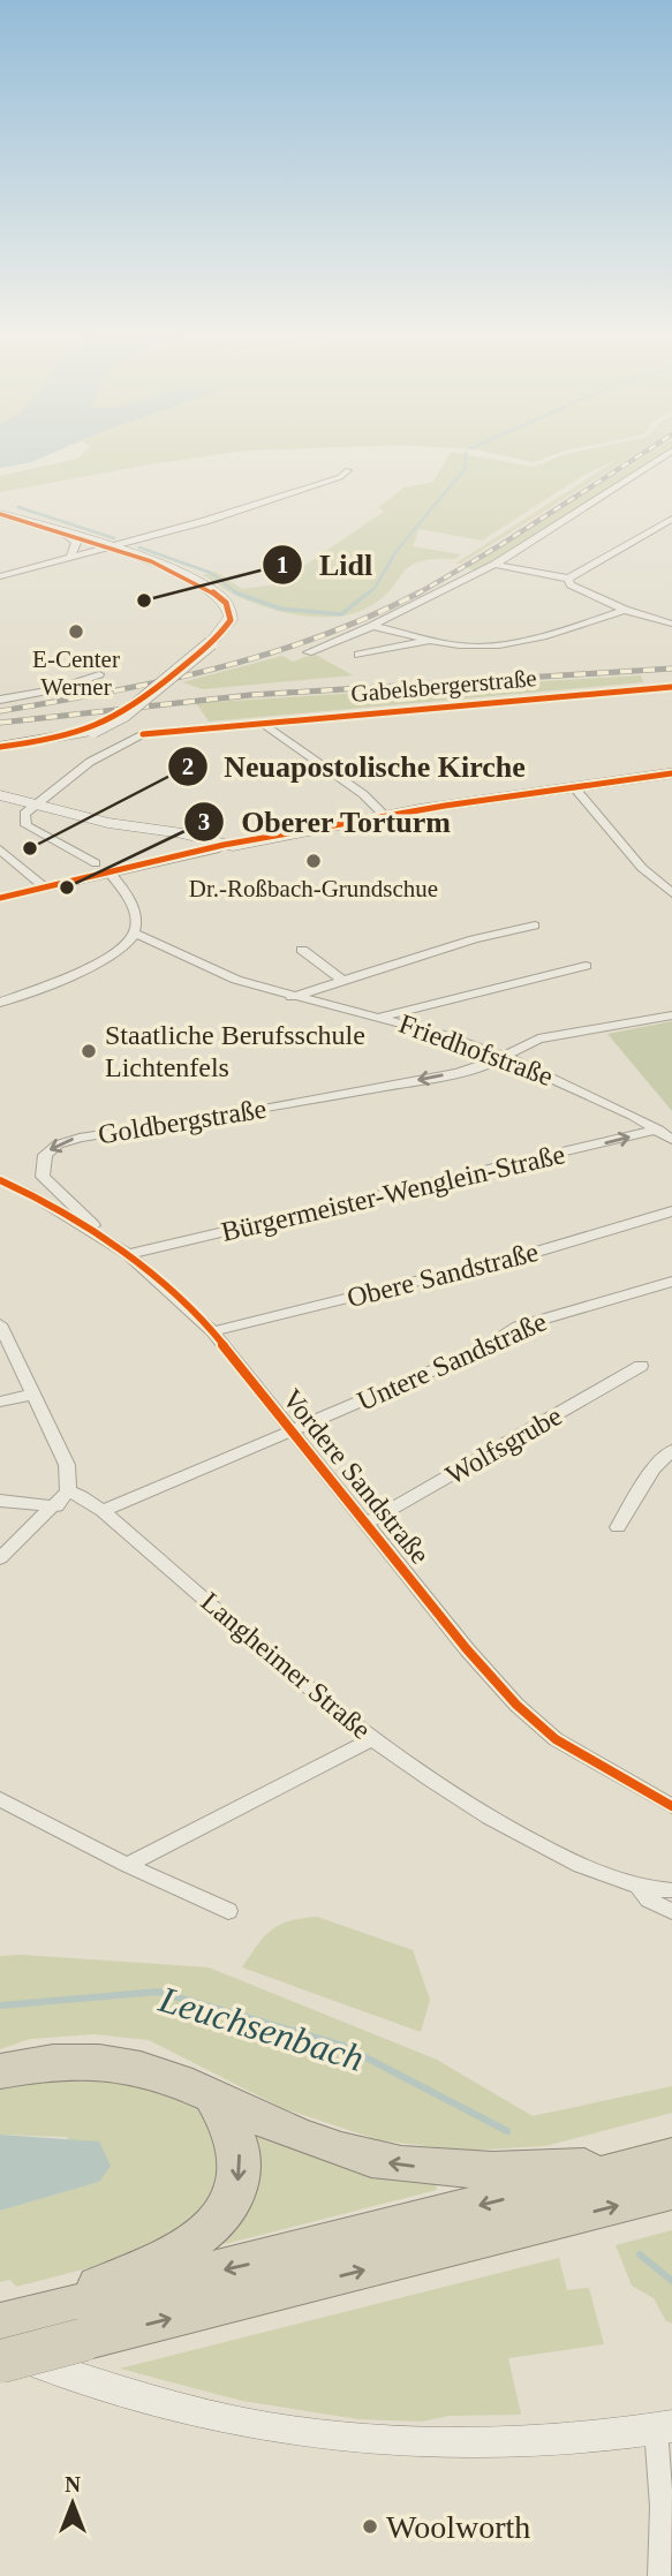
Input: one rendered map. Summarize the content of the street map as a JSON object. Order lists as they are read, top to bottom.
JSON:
{
  "streets": {
    "street": [
      "Gabelsbergerstraße",
      "Friedhofstraße",
      "Goldbergstraße",
      "Bürgermeister-Wenglein-Straße",
      "Obere Sandstraße",
      "Untere Sandstraße",
      "Wolfsgrube",
      "Vordere Sandstraße",
      "Langheimer Straße"
    ]
  },
  "crossings": [
    ["Friedhofstraße", "Goldbergstraße"],
    ["Friedhofstraße", "Bürgermeister-Wenglein-Straße"],
    ["Goldbergstraße", "Bürgermeister-Wenglein-Straße"],
    ["Goldbergstraße", "Vordere Sandstraße"],
    ["Bürgermeister-Wenglein-Straße", "Vordere Sandstraße"],
    ["Obere Sandstraße", "Vordere Sandstraße"],
    ["Untere Sandstraße", "Vordere Sandstraße"],
    ["Untere Sandstraße", "Langheimer Straße"],
    ["Wolfsgrube", "Vordere Sandstraße"]
  ],
  "one_way": ["Bürgermeister-Wenglein-Straße"],
  "water": ["Leuchsenbach"],
  "places": [
    "Lidl",
    "E-Center Werner",
    "Neuapostolische Kirche",
    "Dr.-Roßbach-Grundschue",
    "Oberer Torturm",
    "Staatliche Berufsschule Lichtenfels",
    "Woolworth"
  ],
  "north": "top"
}
